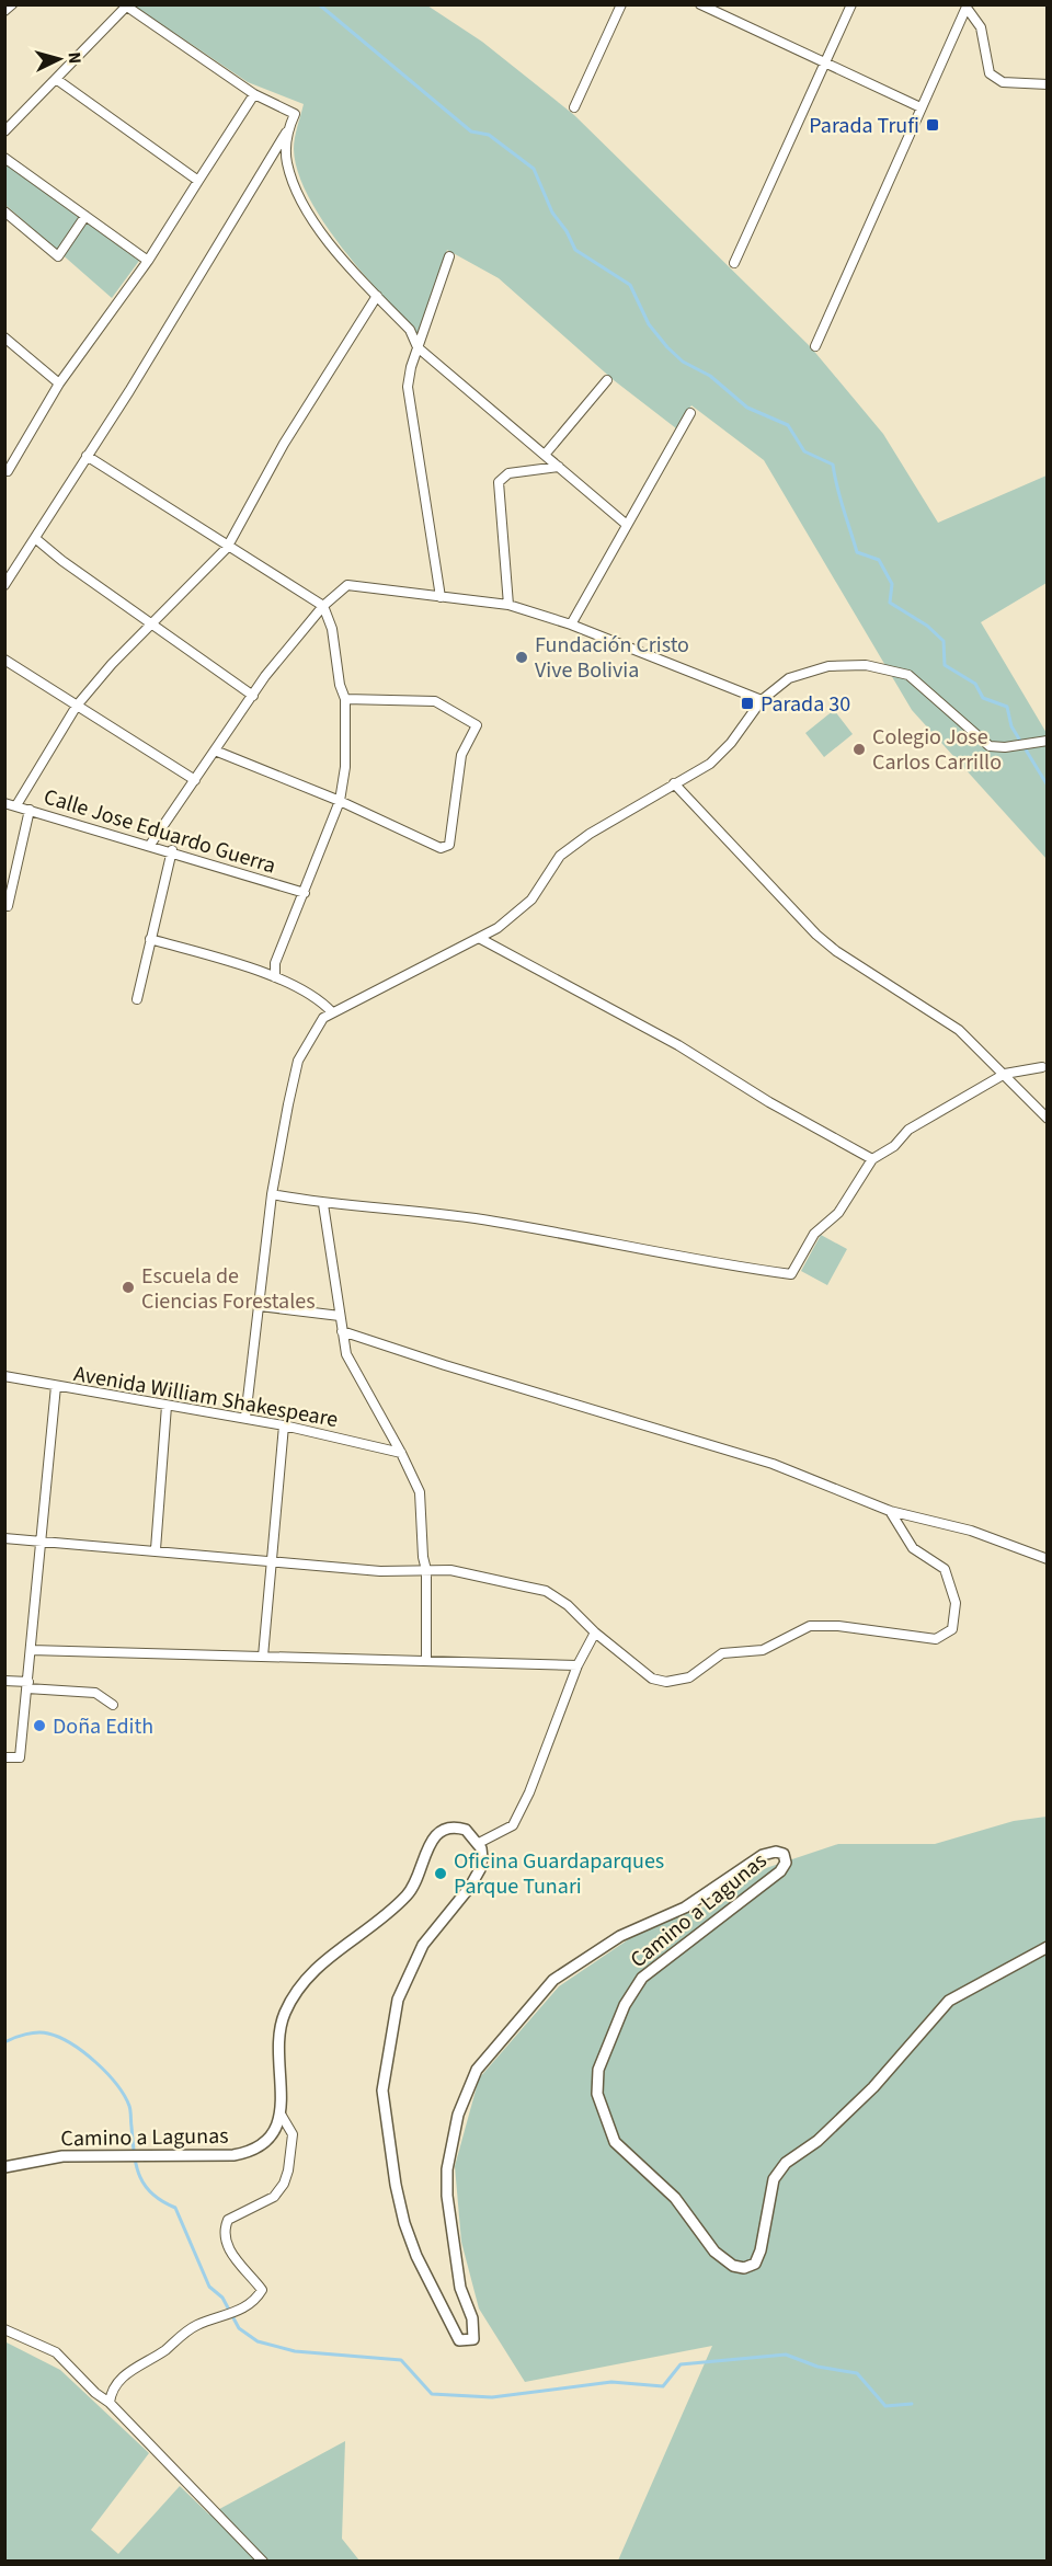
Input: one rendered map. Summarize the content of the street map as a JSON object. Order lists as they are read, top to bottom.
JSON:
{
  "streets": {
    "street": ["Calle Jose Eduardo Guerra", "Avenida William Shakespeare", "Camino a Lagunas"]
  },
  "places": {
    "transit": ["Parada Trufi", "Parada 30"],
    "other": [
      "Fundación Cristo Vive Bolivia",
      "Colegio Jose Carlos Carrillo",
      "Escuela de Ciencias Forestales",
      "Doña Edith",
      "Oficina Guardaparques Parque Tunari"
    ]
  },
  "north": "right"
}
